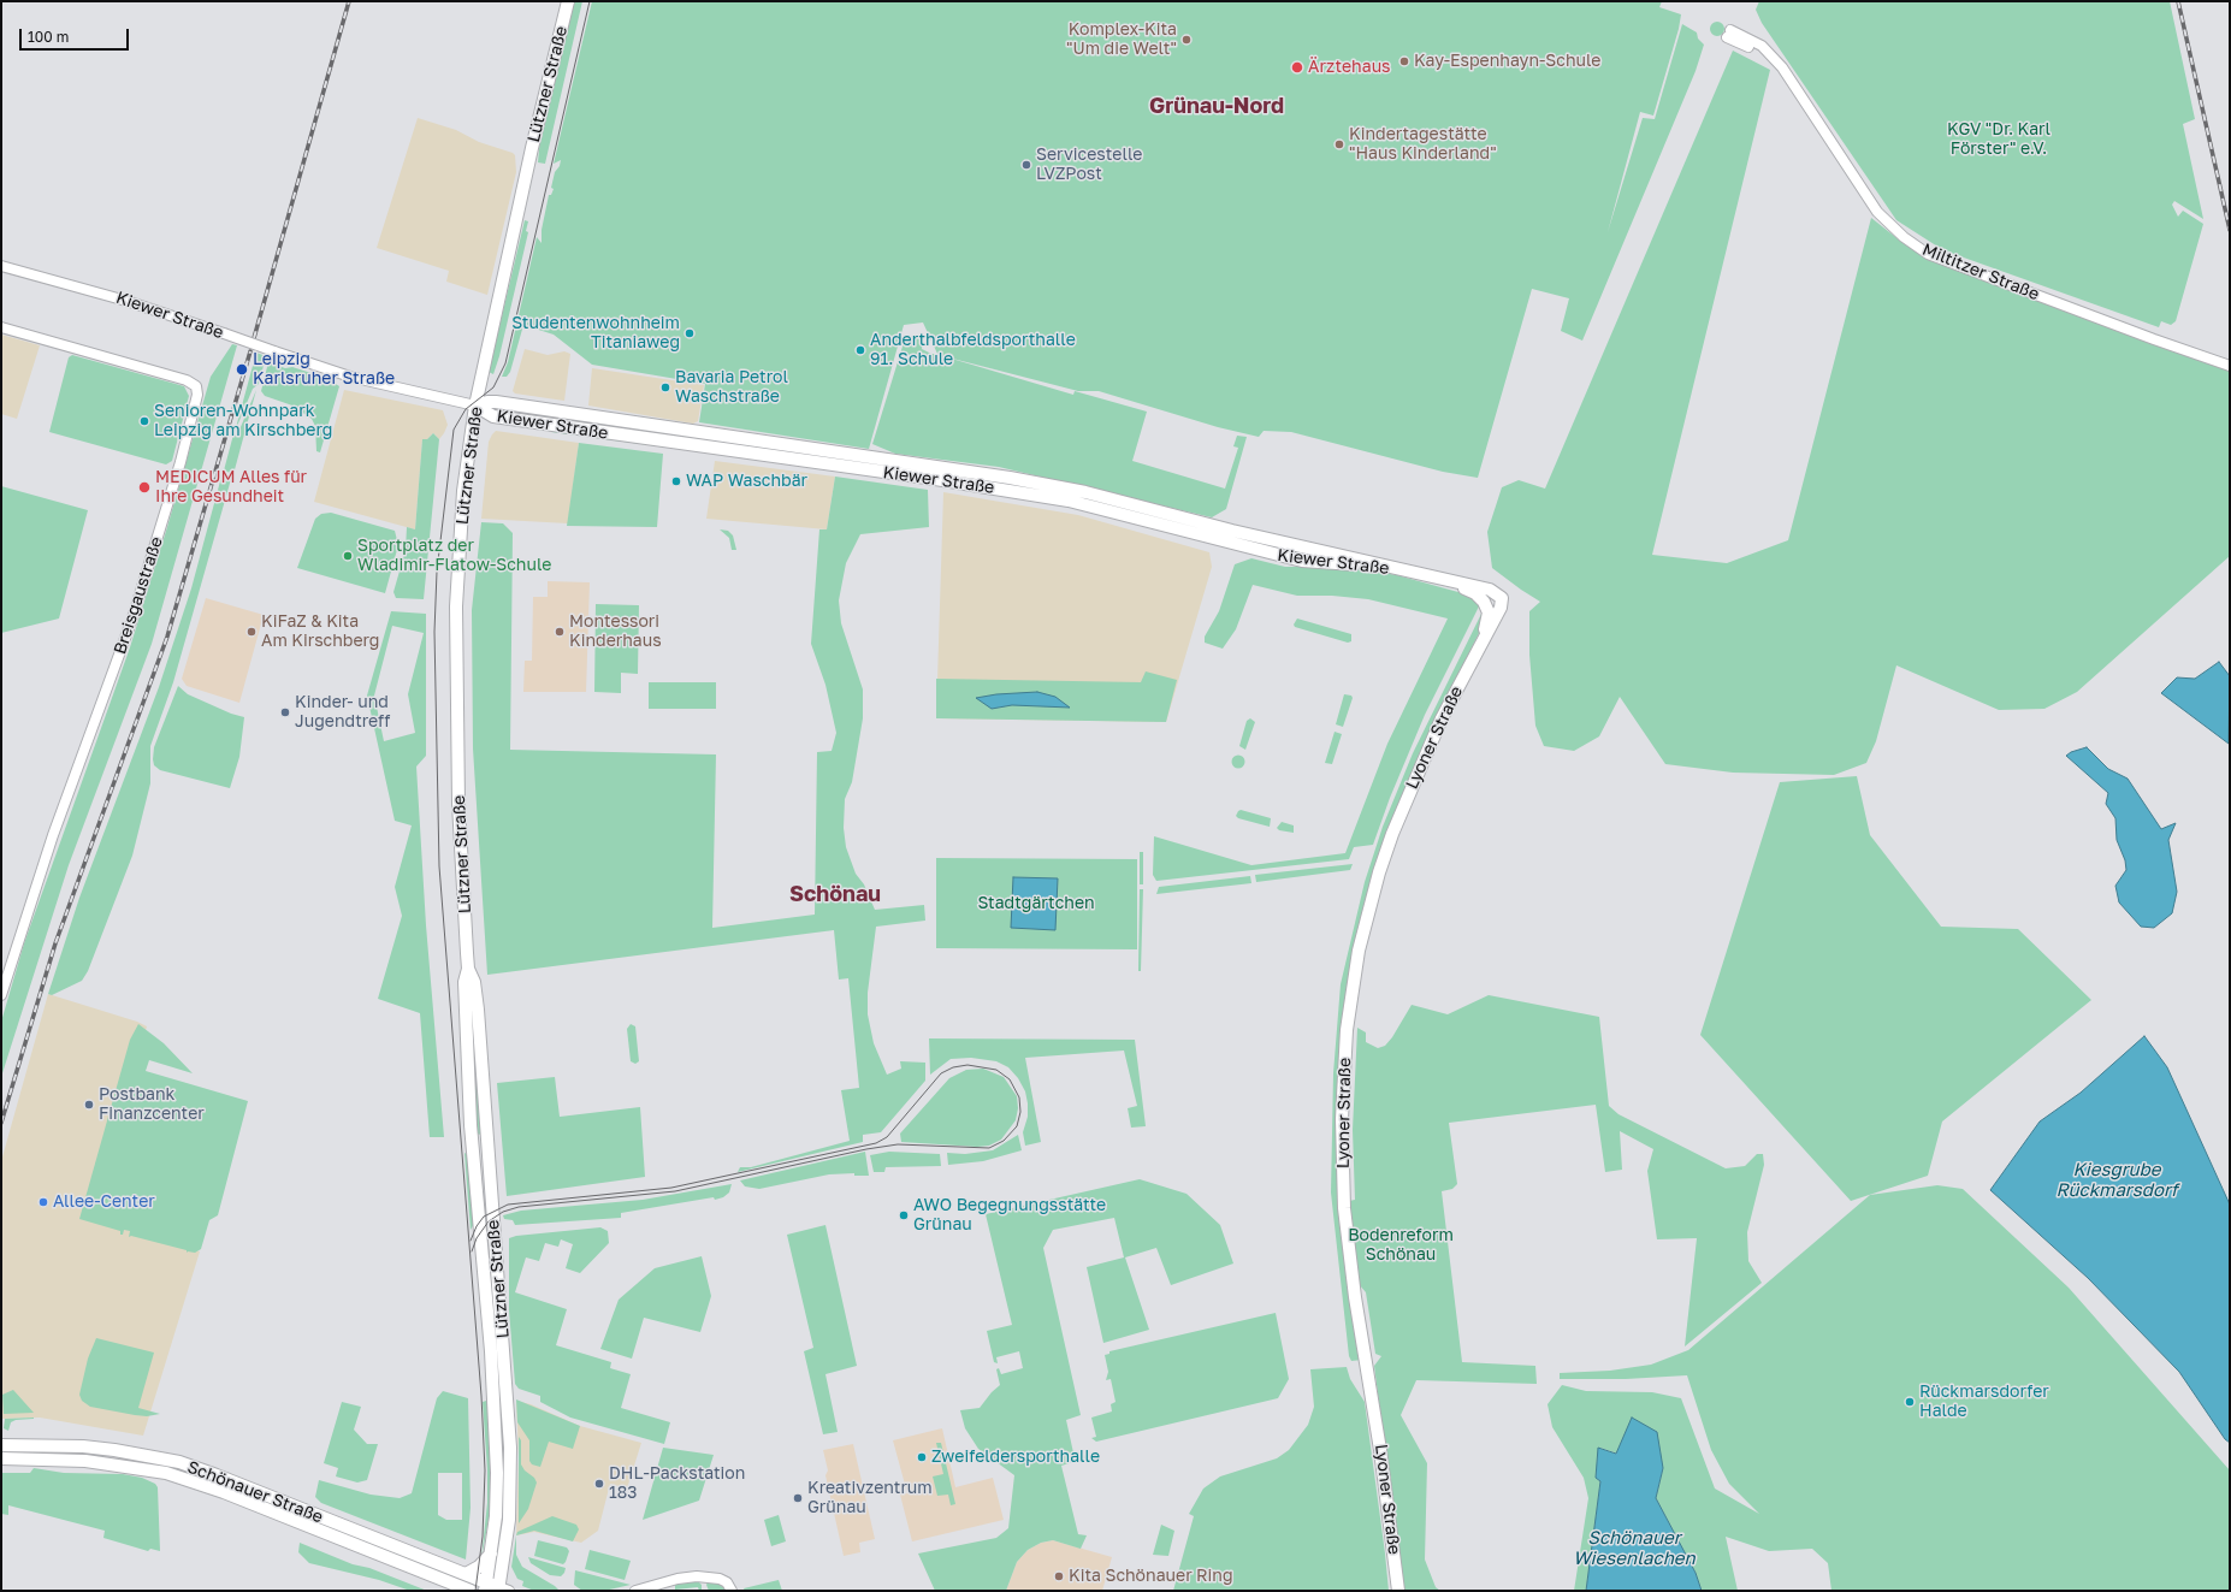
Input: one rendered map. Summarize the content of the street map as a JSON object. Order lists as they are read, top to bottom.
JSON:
{
  "streets": {
    "main road": [
      "Lützner Straße",
      "Kiewer Straße",
      "Lyoner Straße",
      "Schönauer Straße"
    ],
    "street": ["Miltitzer Straße", "Breisgaustraße"]
  },
  "crossings": [
    ["Lützner Straße", "Kiewer Straße"],
    ["Lützner Straße", "Schönauer Straße"],
    ["Kiewer Straße", "Lyoner Straße"]
  ],
  "districts": ["Grünau-Nord", "Schönau"],
  "water": ["Kiesgrube Rückmarsdorf", "Schönauer Wiesenlachen"],
  "parks": ["KGV \"Dr. Karl Förster\" e.V.", "Stadtgärtchen", "Bodenreform Schönau"],
  "places": [
    "Komplex-Kita \"Um die Welt\"",
    "Kay-Espenhayn-Schule",
    "Ärztehaus",
    "Kindertagestätte \"Haus Kinderland\"",
    "Servicestelle LVZPost",
    "Studentenwohnheim Titaniaweg",
    "Anderthalbfeldsporthalle 91. Schule",
    "Leipzig Karlsruher Straße",
    "Bavaria Petrol Waschstraße",
    "Senioren-Wohnpark Leipzig am Kirschberg",
    "WAP Waschbär",
    "MEDICUM Alles für Ihre Gesundheit",
    "Sportplatz der Wladimir-Flatow-Schule",
    "KiFaZ & Kita Am Kirschberg",
    "Montessori Kinderhaus",
    "Kinder- und Jugendtreff",
    "Postbank Finanzcenter",
    "Allee-Center",
    "AWO Begegnungsstätte Grünau",
    "Rückmarsdorfer Halde",
    "Zweifeldersporthalle",
    "DHL-Packstation 183",
    "Kreativzentrum Grünau",
    "Kita Schönauer Ring"
  ],
  "scale_bar": "100 m"
}
